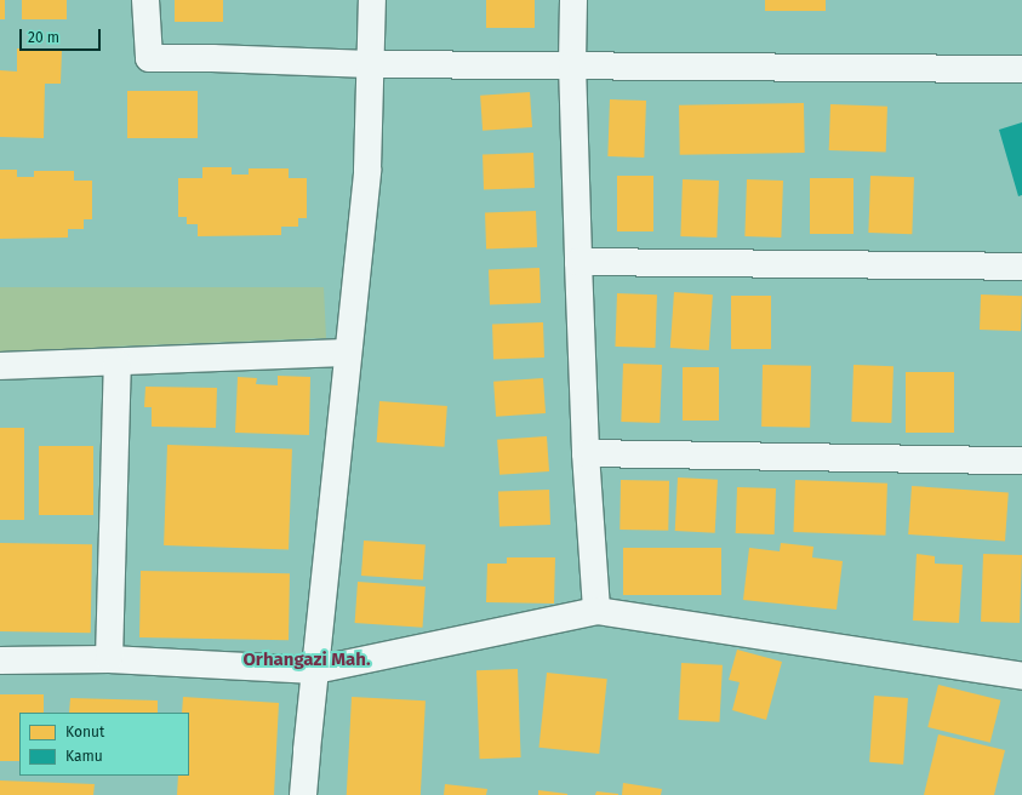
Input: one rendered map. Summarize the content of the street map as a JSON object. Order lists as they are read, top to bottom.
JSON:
{
  "districts": ["Orhangazi Mah."],
  "legend": ["Konut", "Kamu"],
  "scale_bar": "20 m"
}
